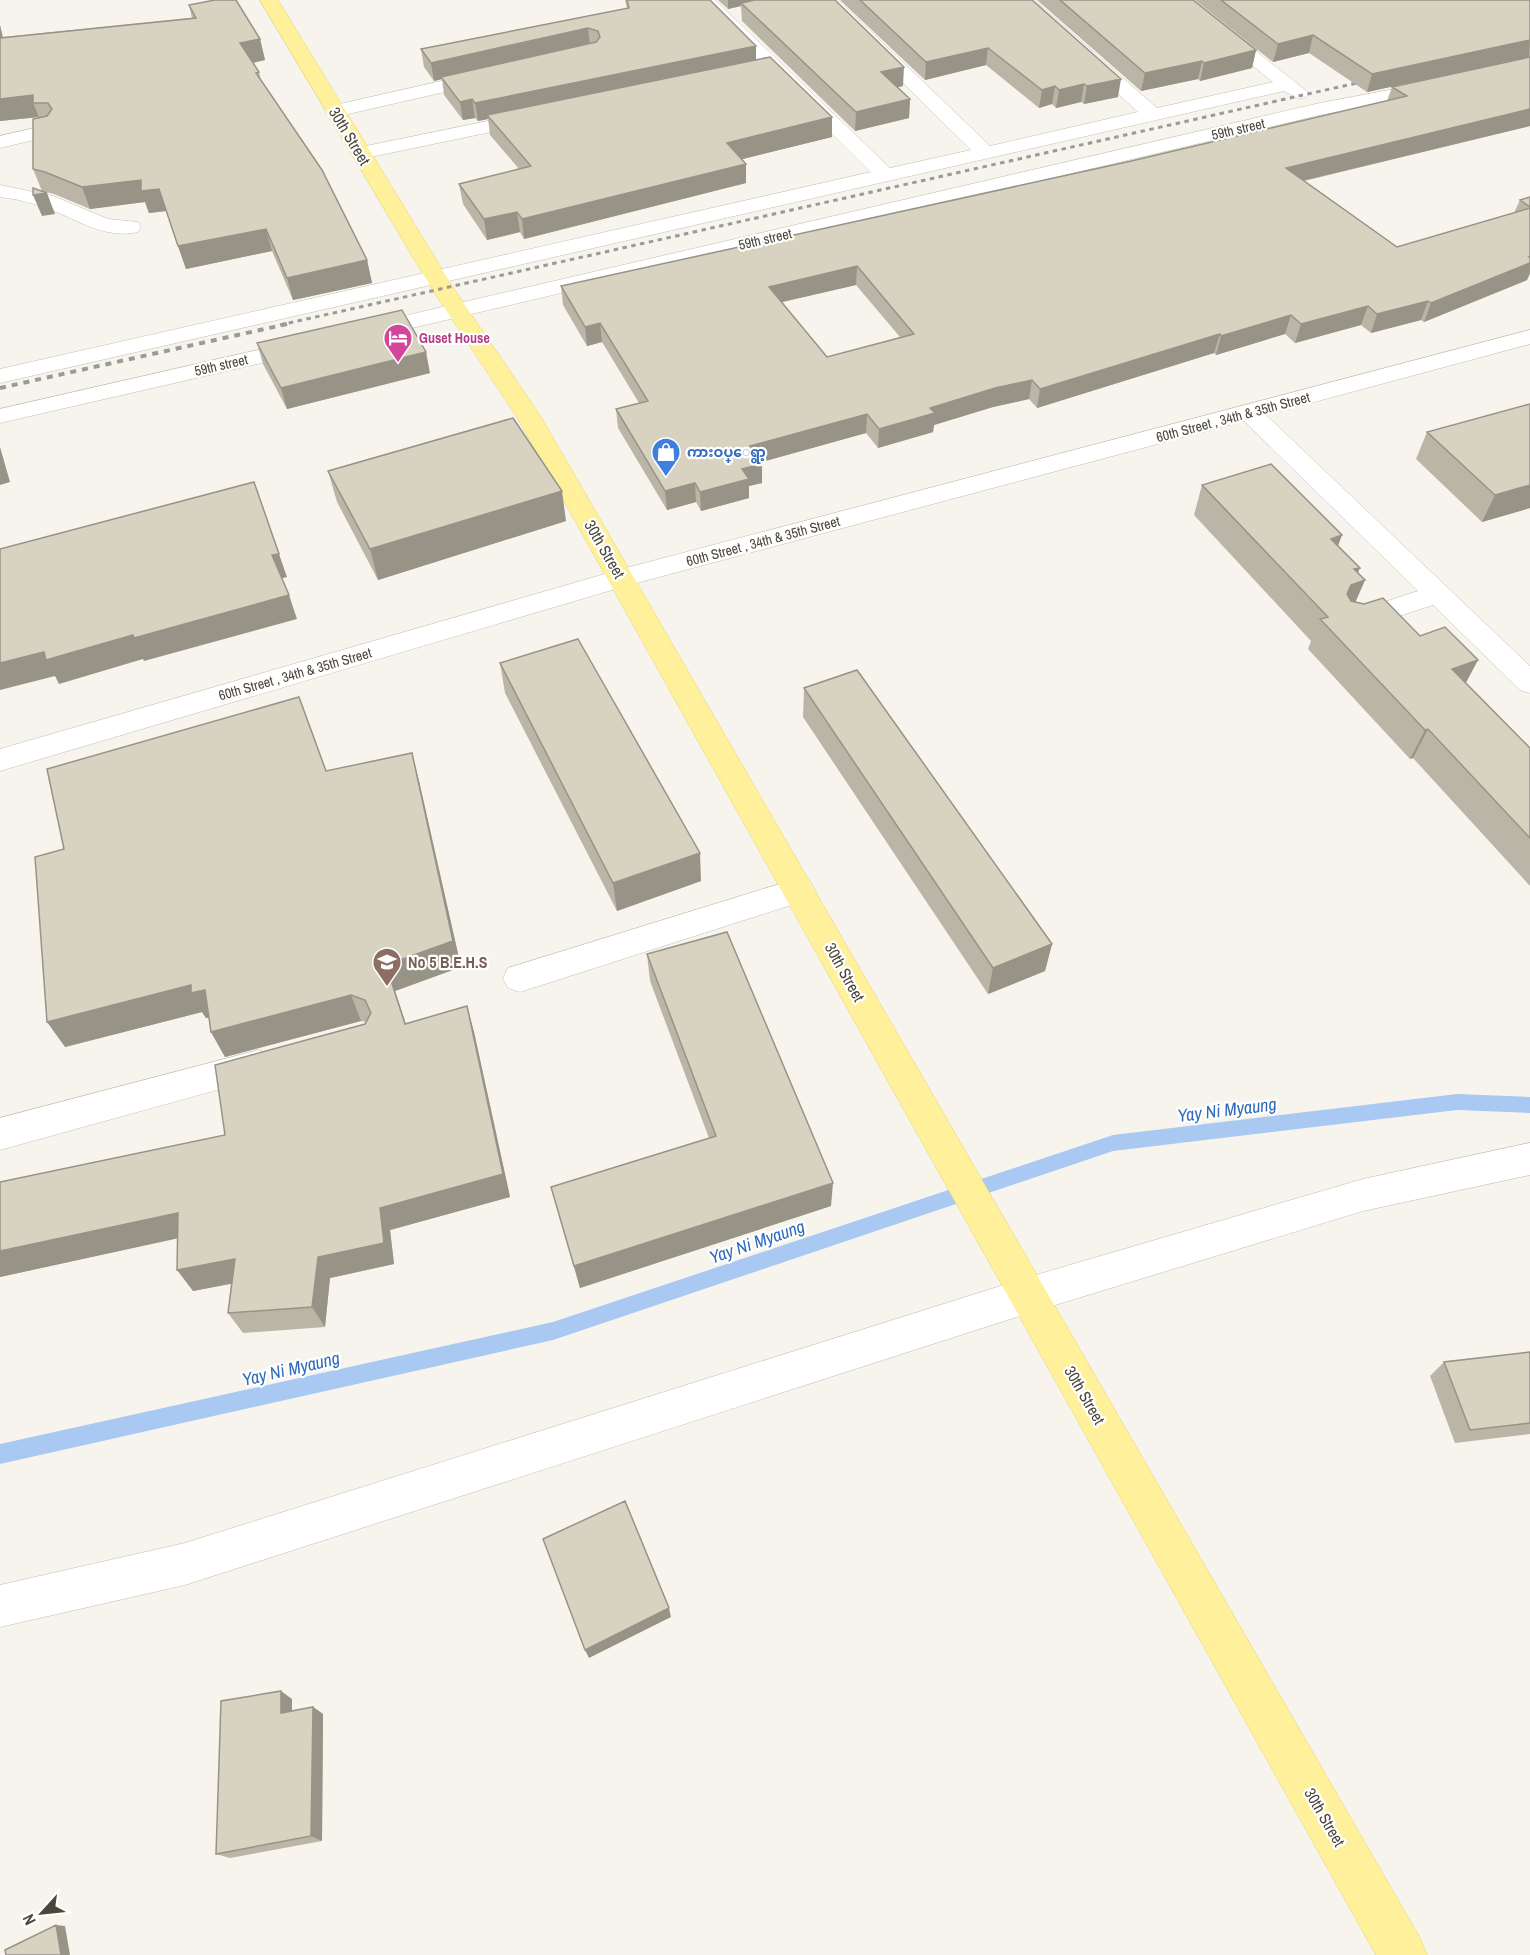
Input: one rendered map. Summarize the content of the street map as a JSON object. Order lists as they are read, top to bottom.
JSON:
{
  "streets": {
    "main road": ["30th Street"],
    "street": ["59th street", "60th Street , 34th & 35th Street"]
  },
  "crossings": [
    ["59th street", "30th Street"],
    ["30th Street", "60th Street , 34th & 35th Street"]
  ],
  "water": ["Yay Ni Myaung"],
  "places": {
    "hotel": ["Guset House"],
    "shop": ["ကားဝပ္ေရွာ့"],
    "school or university": ["No 5 B.E.H.S"]
  },
  "north": "bottom left"
}
